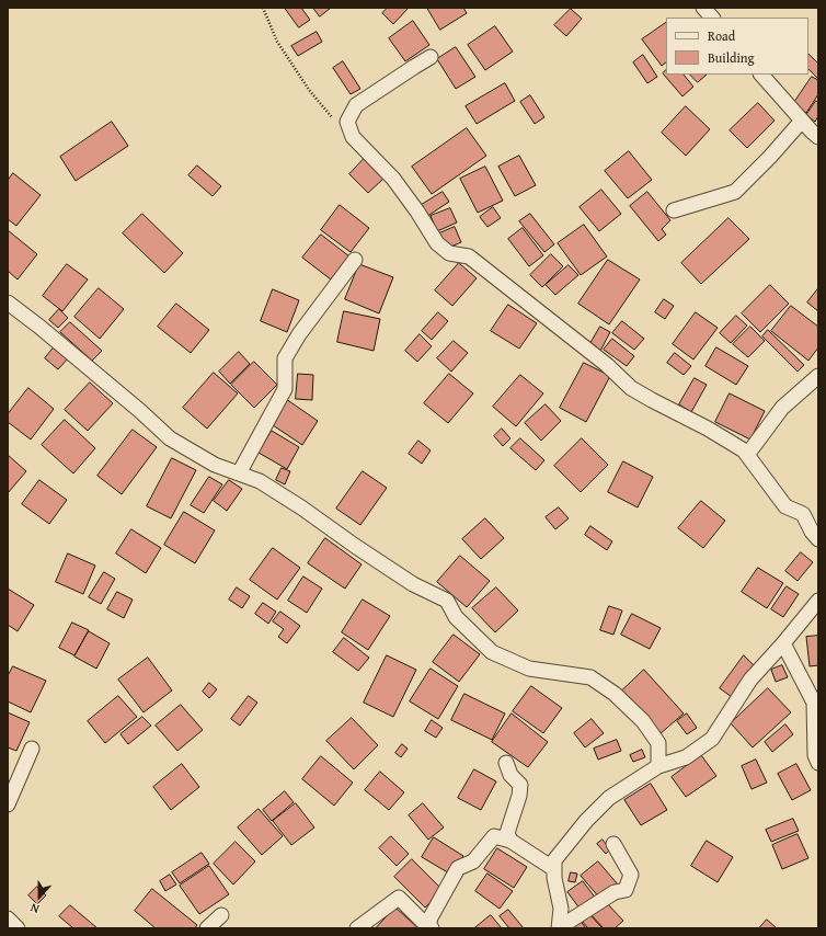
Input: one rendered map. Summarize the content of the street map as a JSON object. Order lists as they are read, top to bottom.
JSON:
{
  "legend": ["Road", "Building"],
  "north": "bottom"
}
